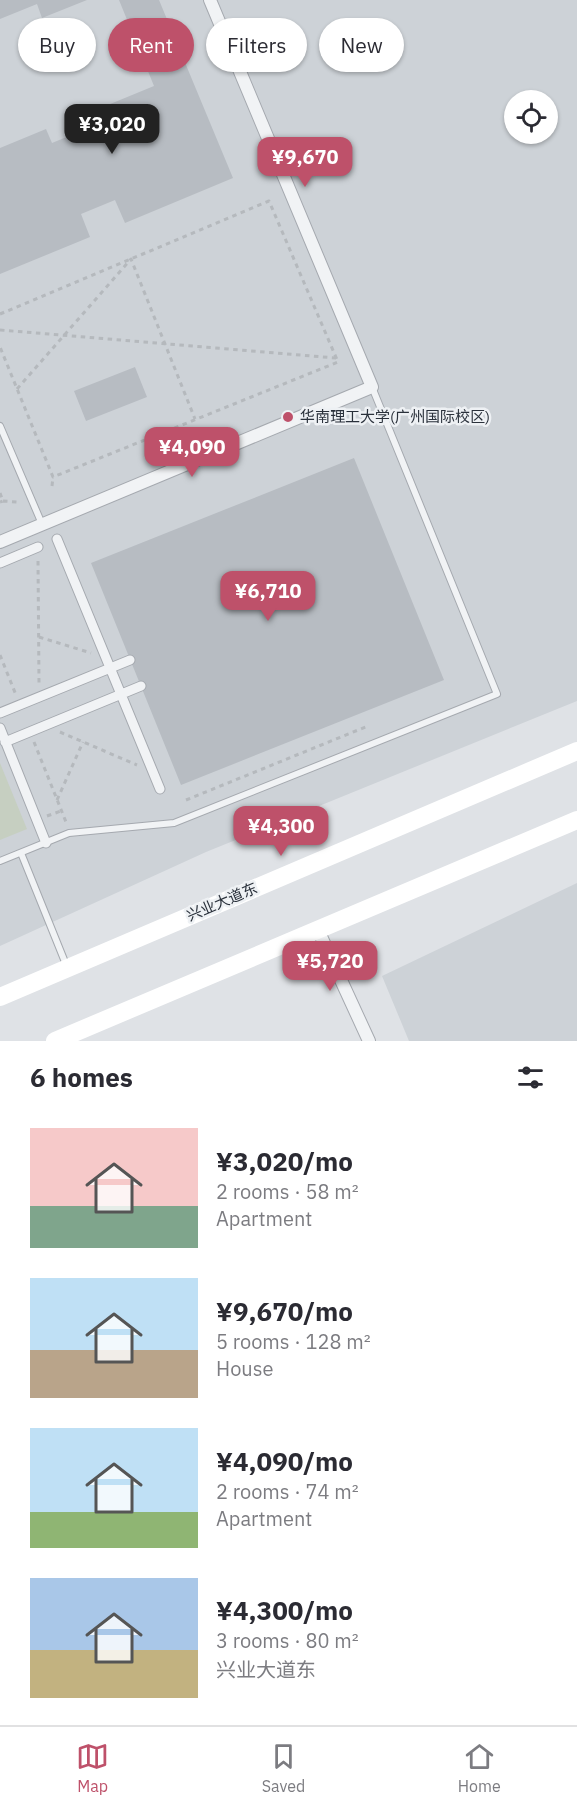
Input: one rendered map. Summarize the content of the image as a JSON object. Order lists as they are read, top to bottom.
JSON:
{
  "streets": {
    "main road": ["兴业大道东"]
  },
  "places": ["华南理工大学(广州国际校区)"],
  "page": {
    "chip": [
      "Buy",
      "Rent",
      "Filters",
      "New"
    ],
    "price": [
      "¥3,020",
      "¥9,670",
      "¥4,090",
      "¥6,710",
      "¥4,300",
      "¥5,720"
    ],
    "heading": "6 homes",
    "list": [
      {
        "name": "¥3,020/mo",
        "note": "2 rooms · 58 m² · Apartment"
      },
      {
        "name": "¥9,670/mo",
        "note": "5 rooms · 128 m² · House"
      },
      {
        "name": "¥4,090/mo",
        "note": "2 rooms · 74 m² · Apartment"
      },
      {
        "name": "¥4,300/mo",
        "note": "3 rooms · 80 m² · 兴业大道东"
      }
    ],
    "tabs": ["Map", "Saved", "Home"]
  }
}
